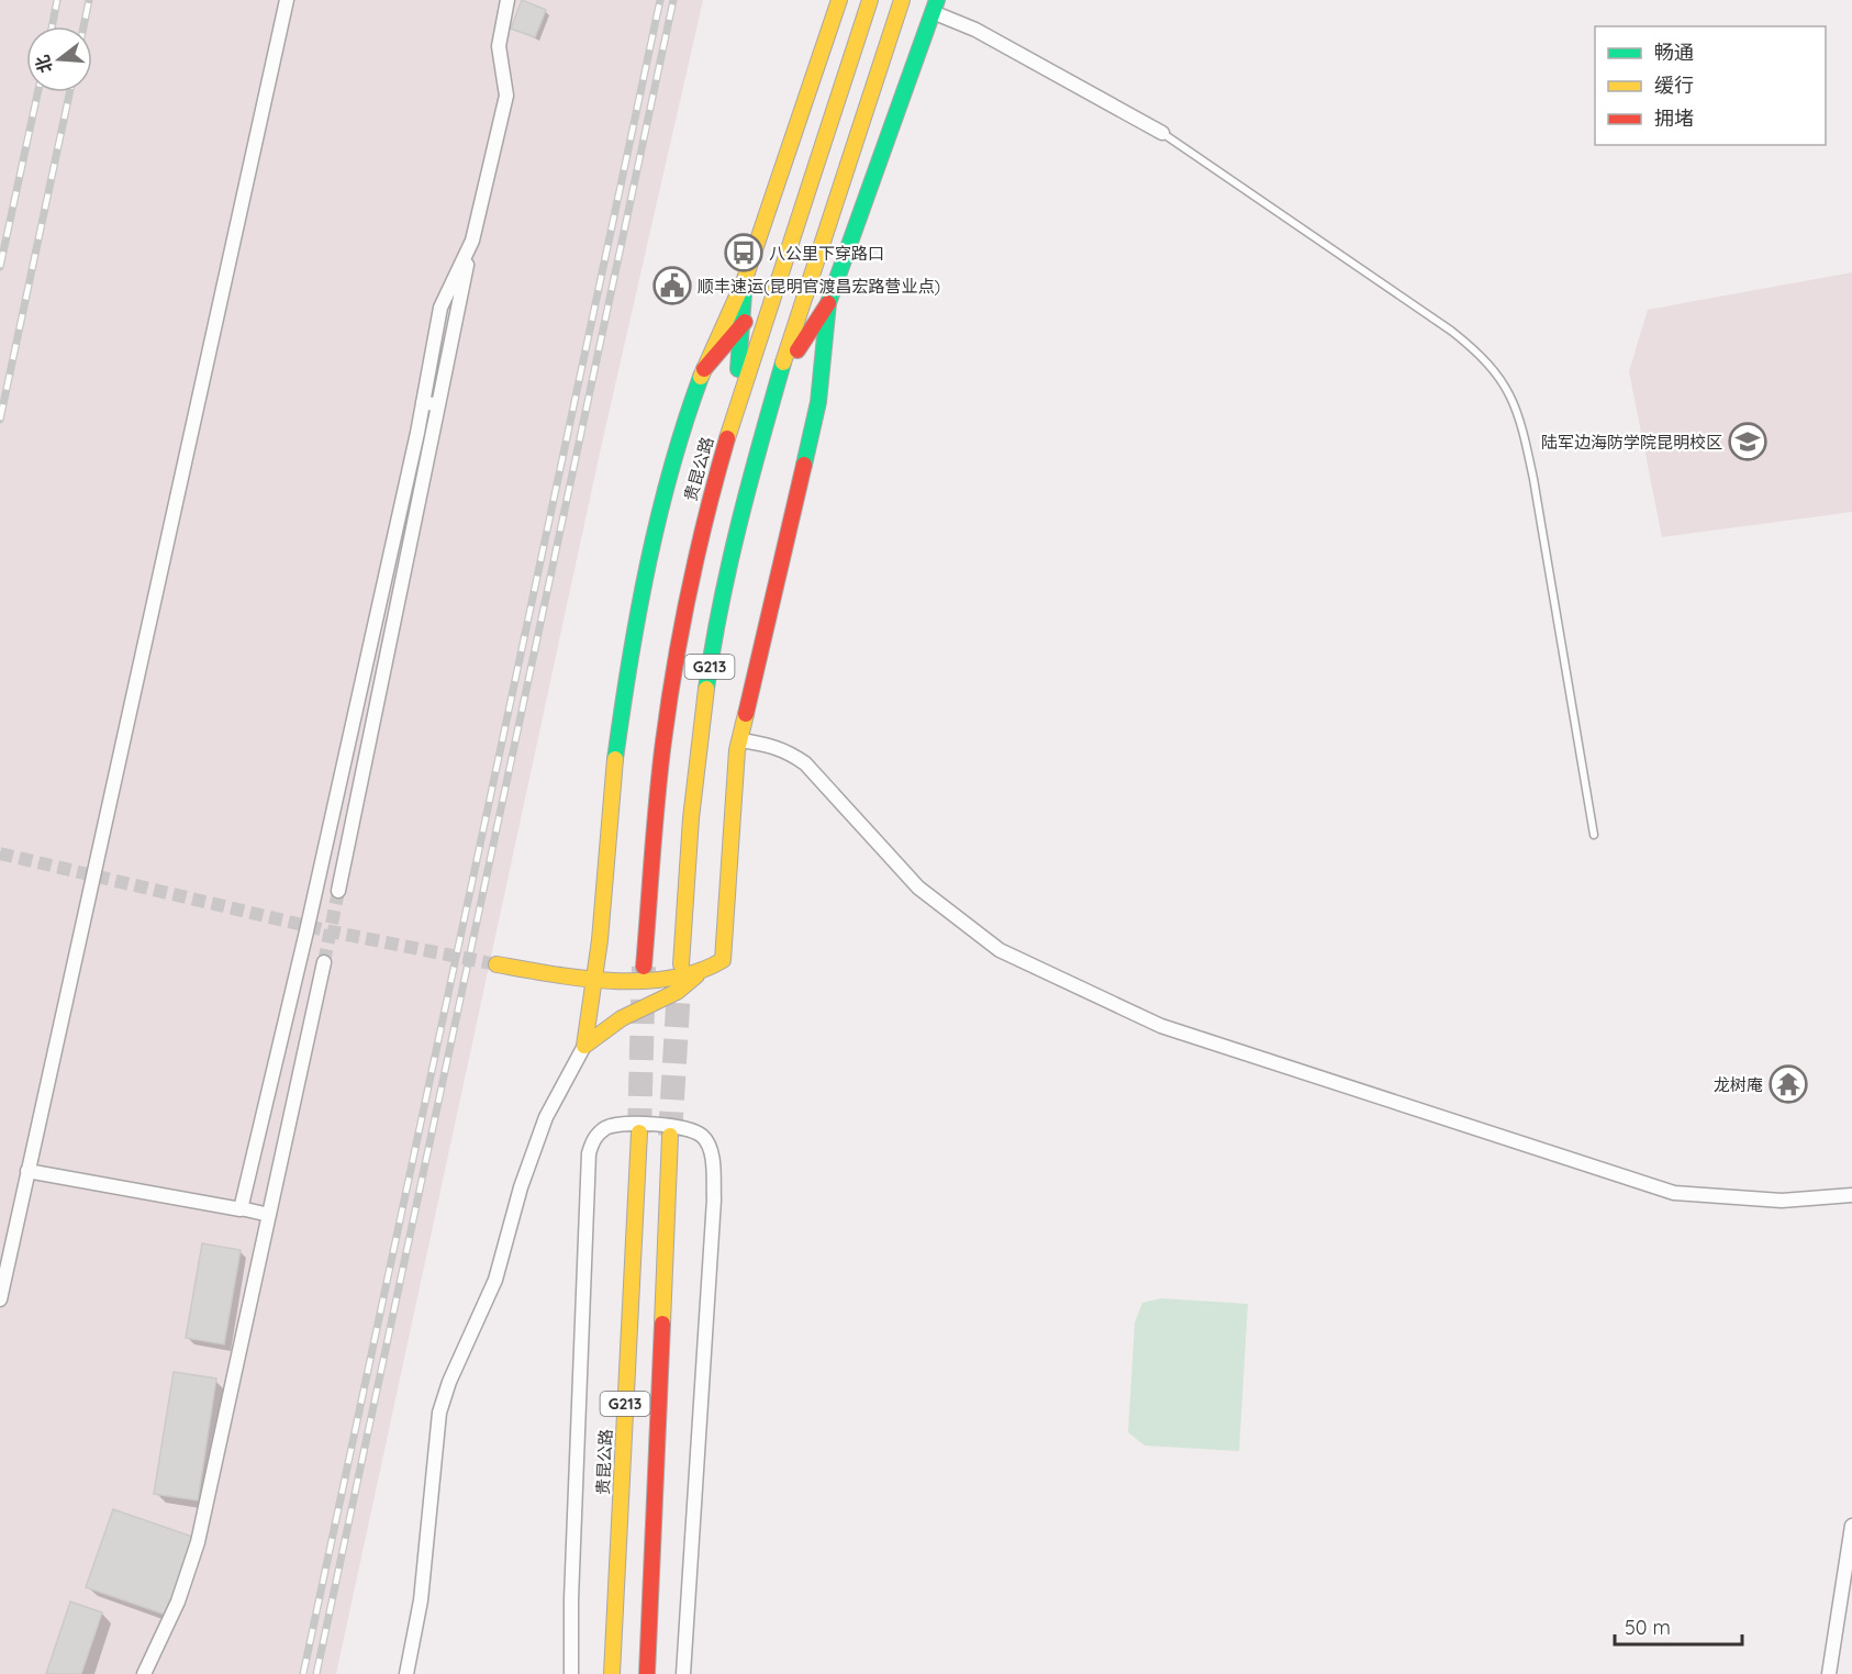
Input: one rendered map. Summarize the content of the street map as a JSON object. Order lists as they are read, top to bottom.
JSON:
{
  "streets": {
    "main road": ["贵昆公路", "G213"]
  },
  "places": {
    "bus stop": ["八公里下穿路口"],
    "public building": ["顺丰速运(昆明官渡昌宏路营业点)"],
    "school or university": ["陆军边海防学院昆明校区"],
    "temple": ["龙树庵"]
  },
  "legend": ["畅通", "缓行", "拥堵"],
  "scale_bar": "50 m",
  "north": "left"
}
